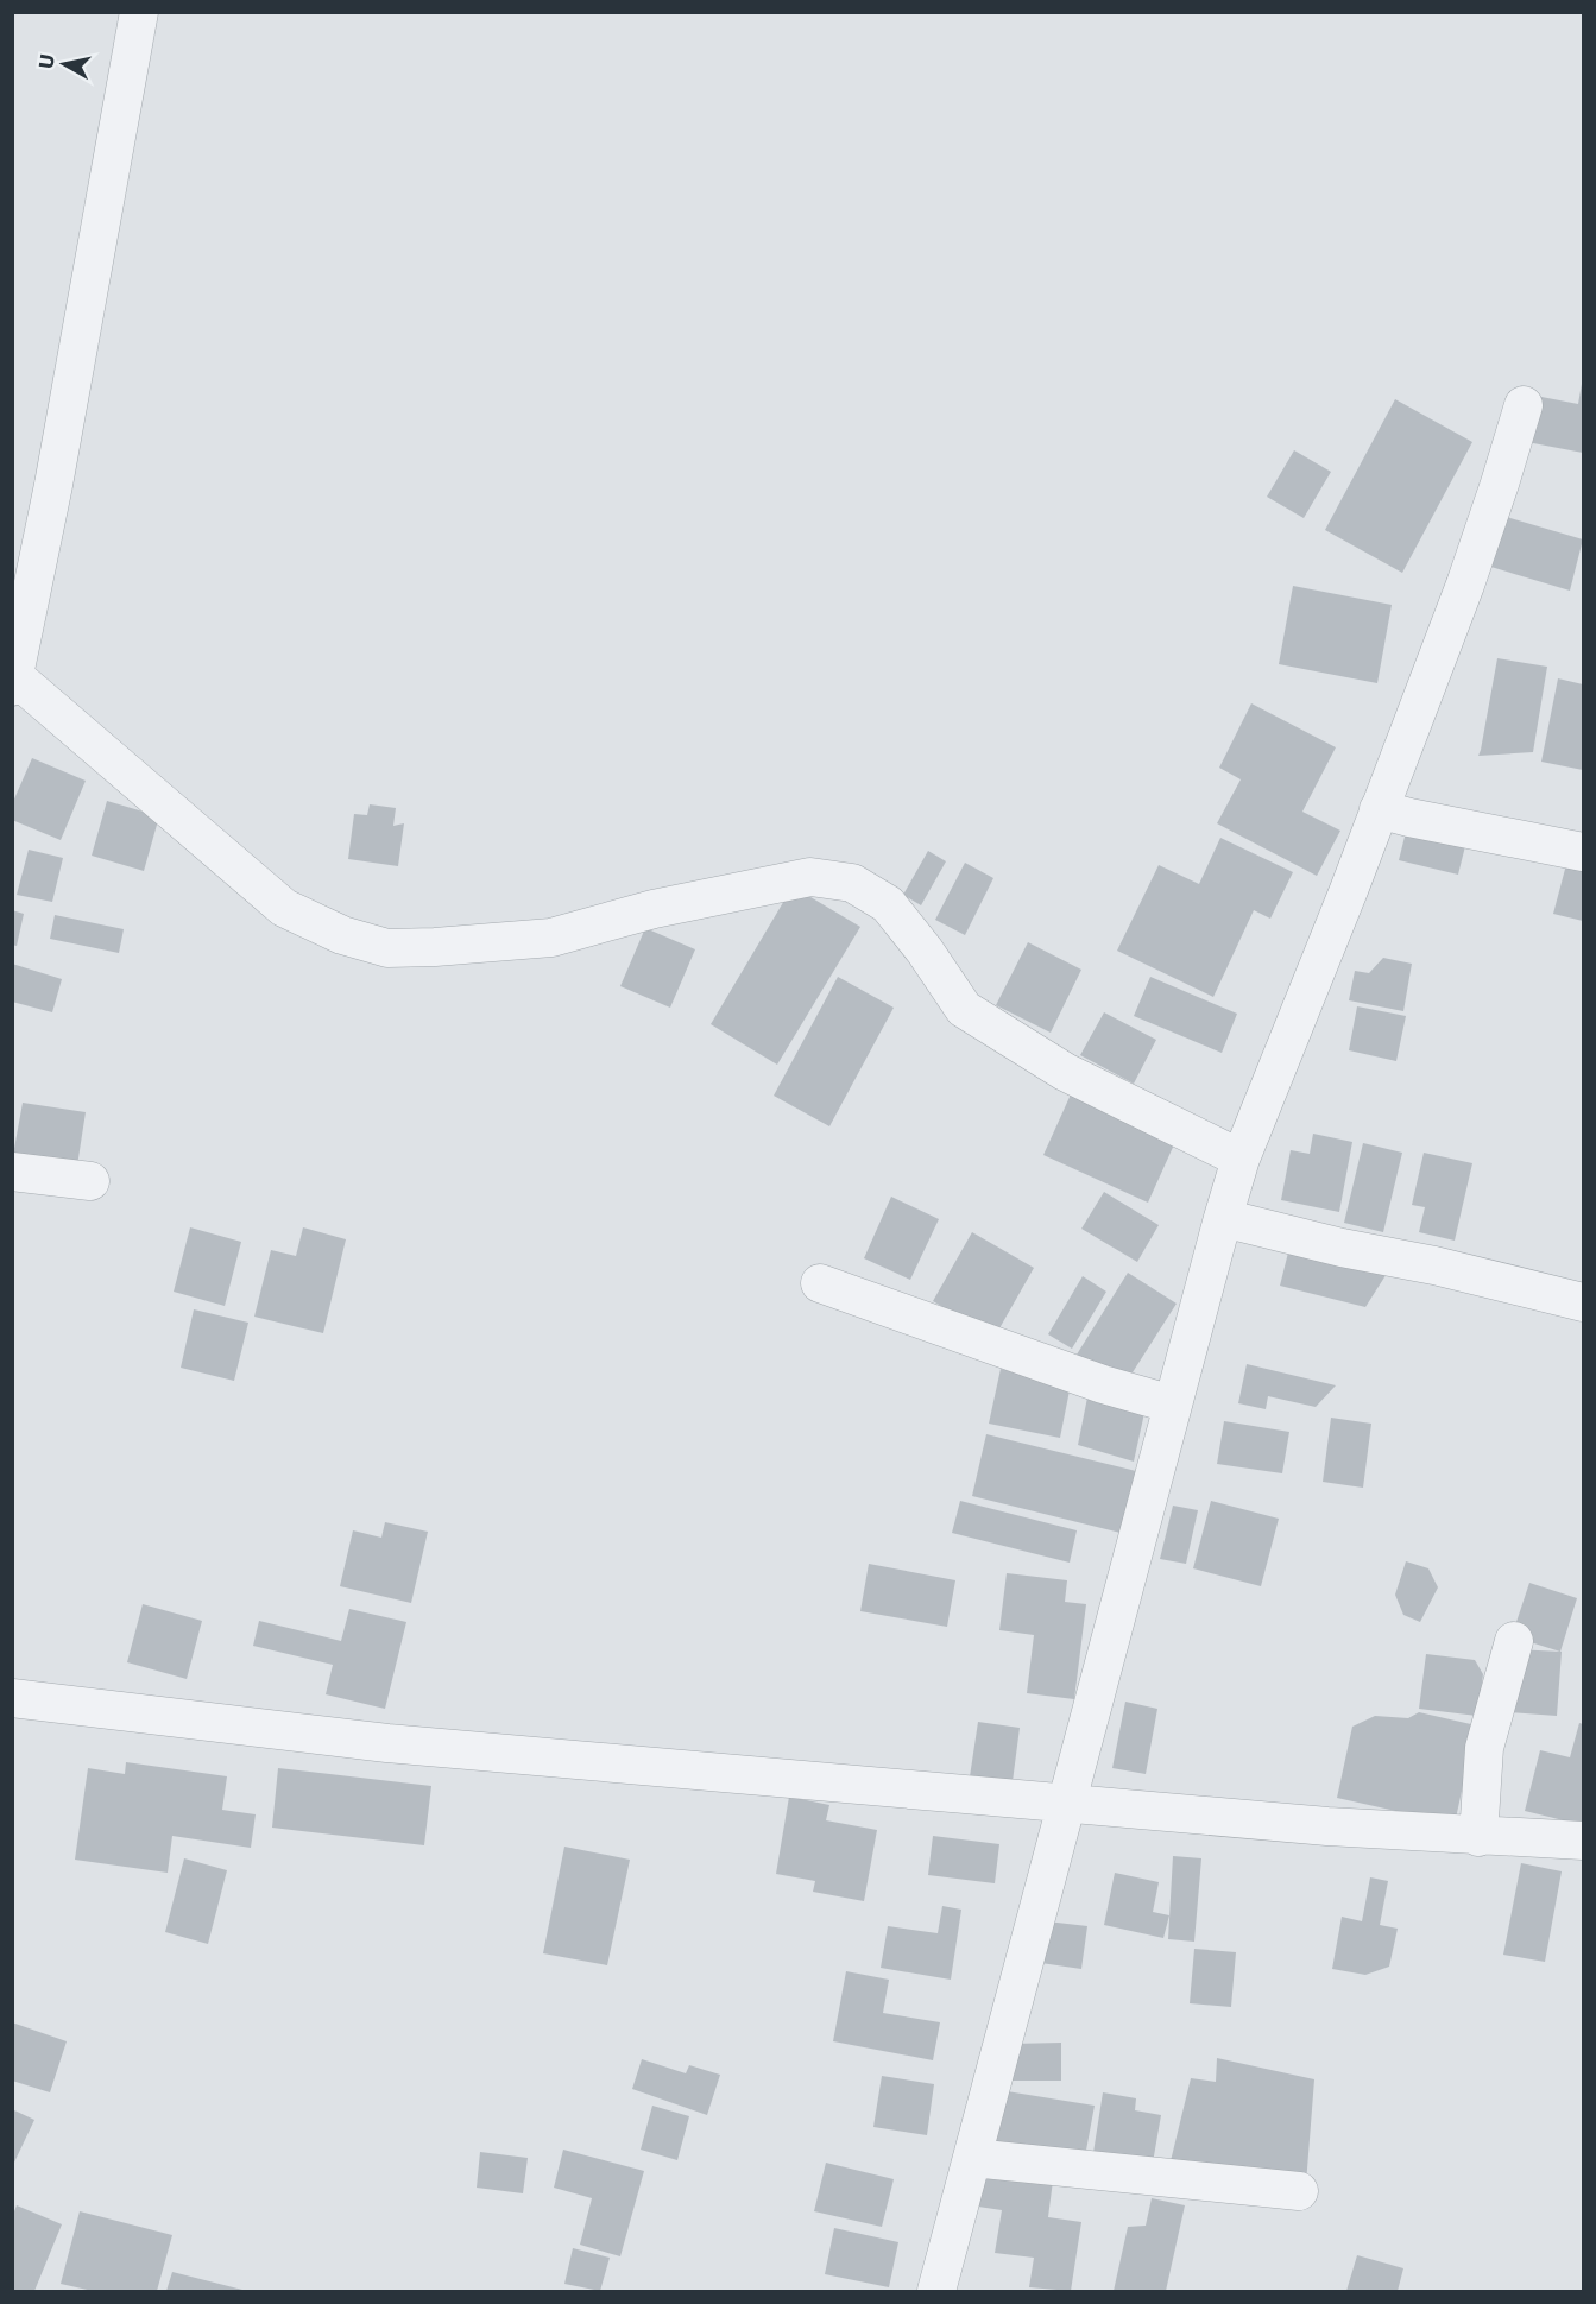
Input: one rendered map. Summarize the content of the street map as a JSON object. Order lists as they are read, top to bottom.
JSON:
{
  "north": "left"
}
